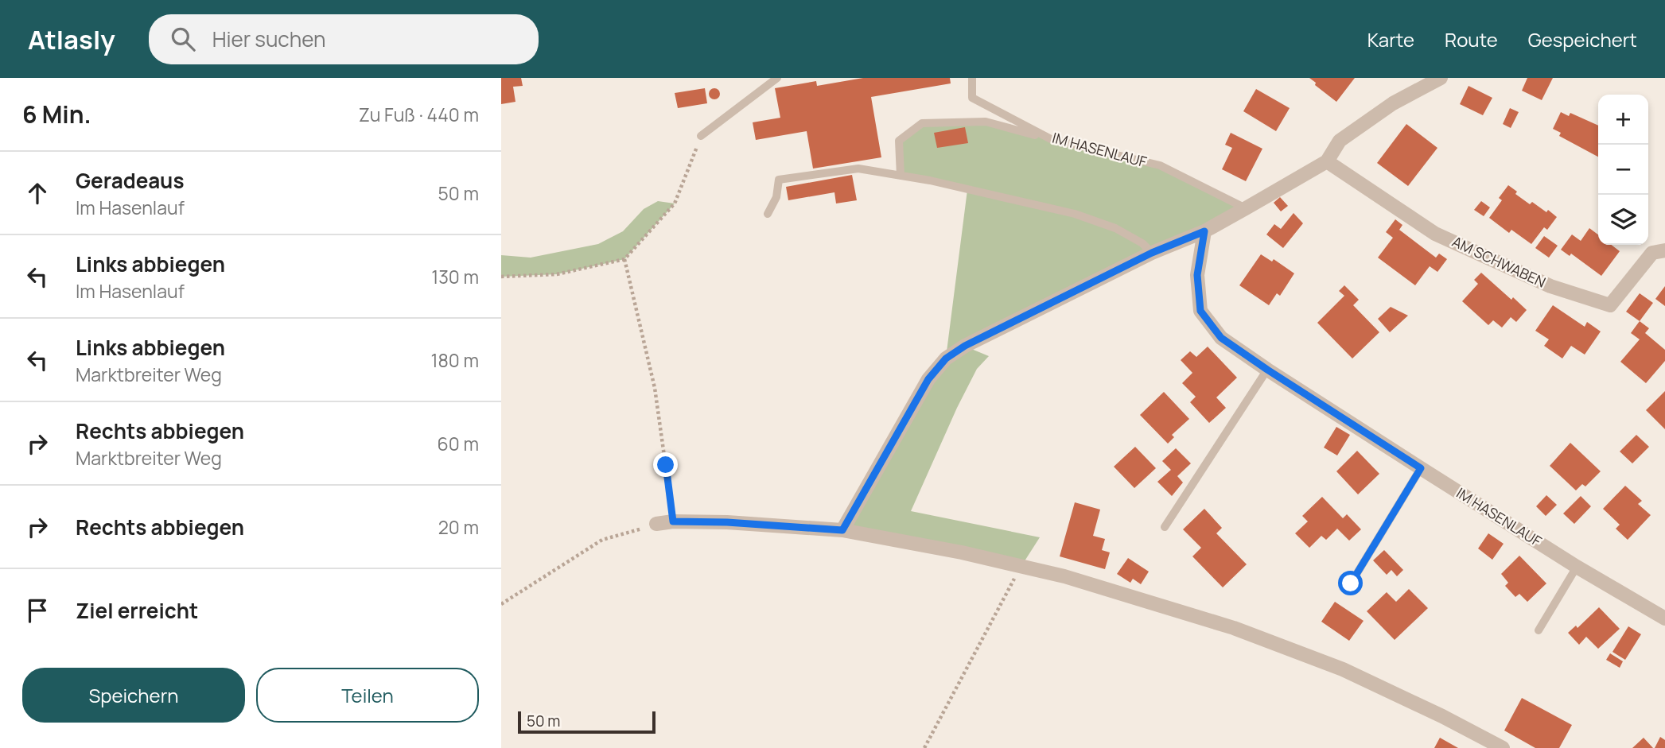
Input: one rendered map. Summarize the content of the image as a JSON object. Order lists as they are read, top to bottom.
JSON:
{
  "streets": {
    "street": ["IM HASENLAUF", "AM SCHWABEN"]
  },
  "scale_bar": "50 m",
  "page": {
    "header": "Atlasly",
    "search": "Hier suchen",
    "nav": ["Karte", "Route", "Gespeichert"],
    "heading": ["6 Min.", "Zu Fuß · 440 m"],
    "map_buttons": ["+", "−"],
    "list": [
      ["Geradeaus", "Im Hasenlauf", "50 m"],
      ["Links abbiegen", "Im Hasenlauf", "130 m"],
      ["Links abbiegen", "Marktbreiter Weg", "180 m"],
      ["Rechts abbiegen", "Marktbreiter Weg", "60 m"],
      ["Rechts abbiegen", "20 m"],
      "Ziel erreicht"
    ],
    "buttons": ["Speichern", "Teilen"],
    "scale": "50 m"
  }
}
